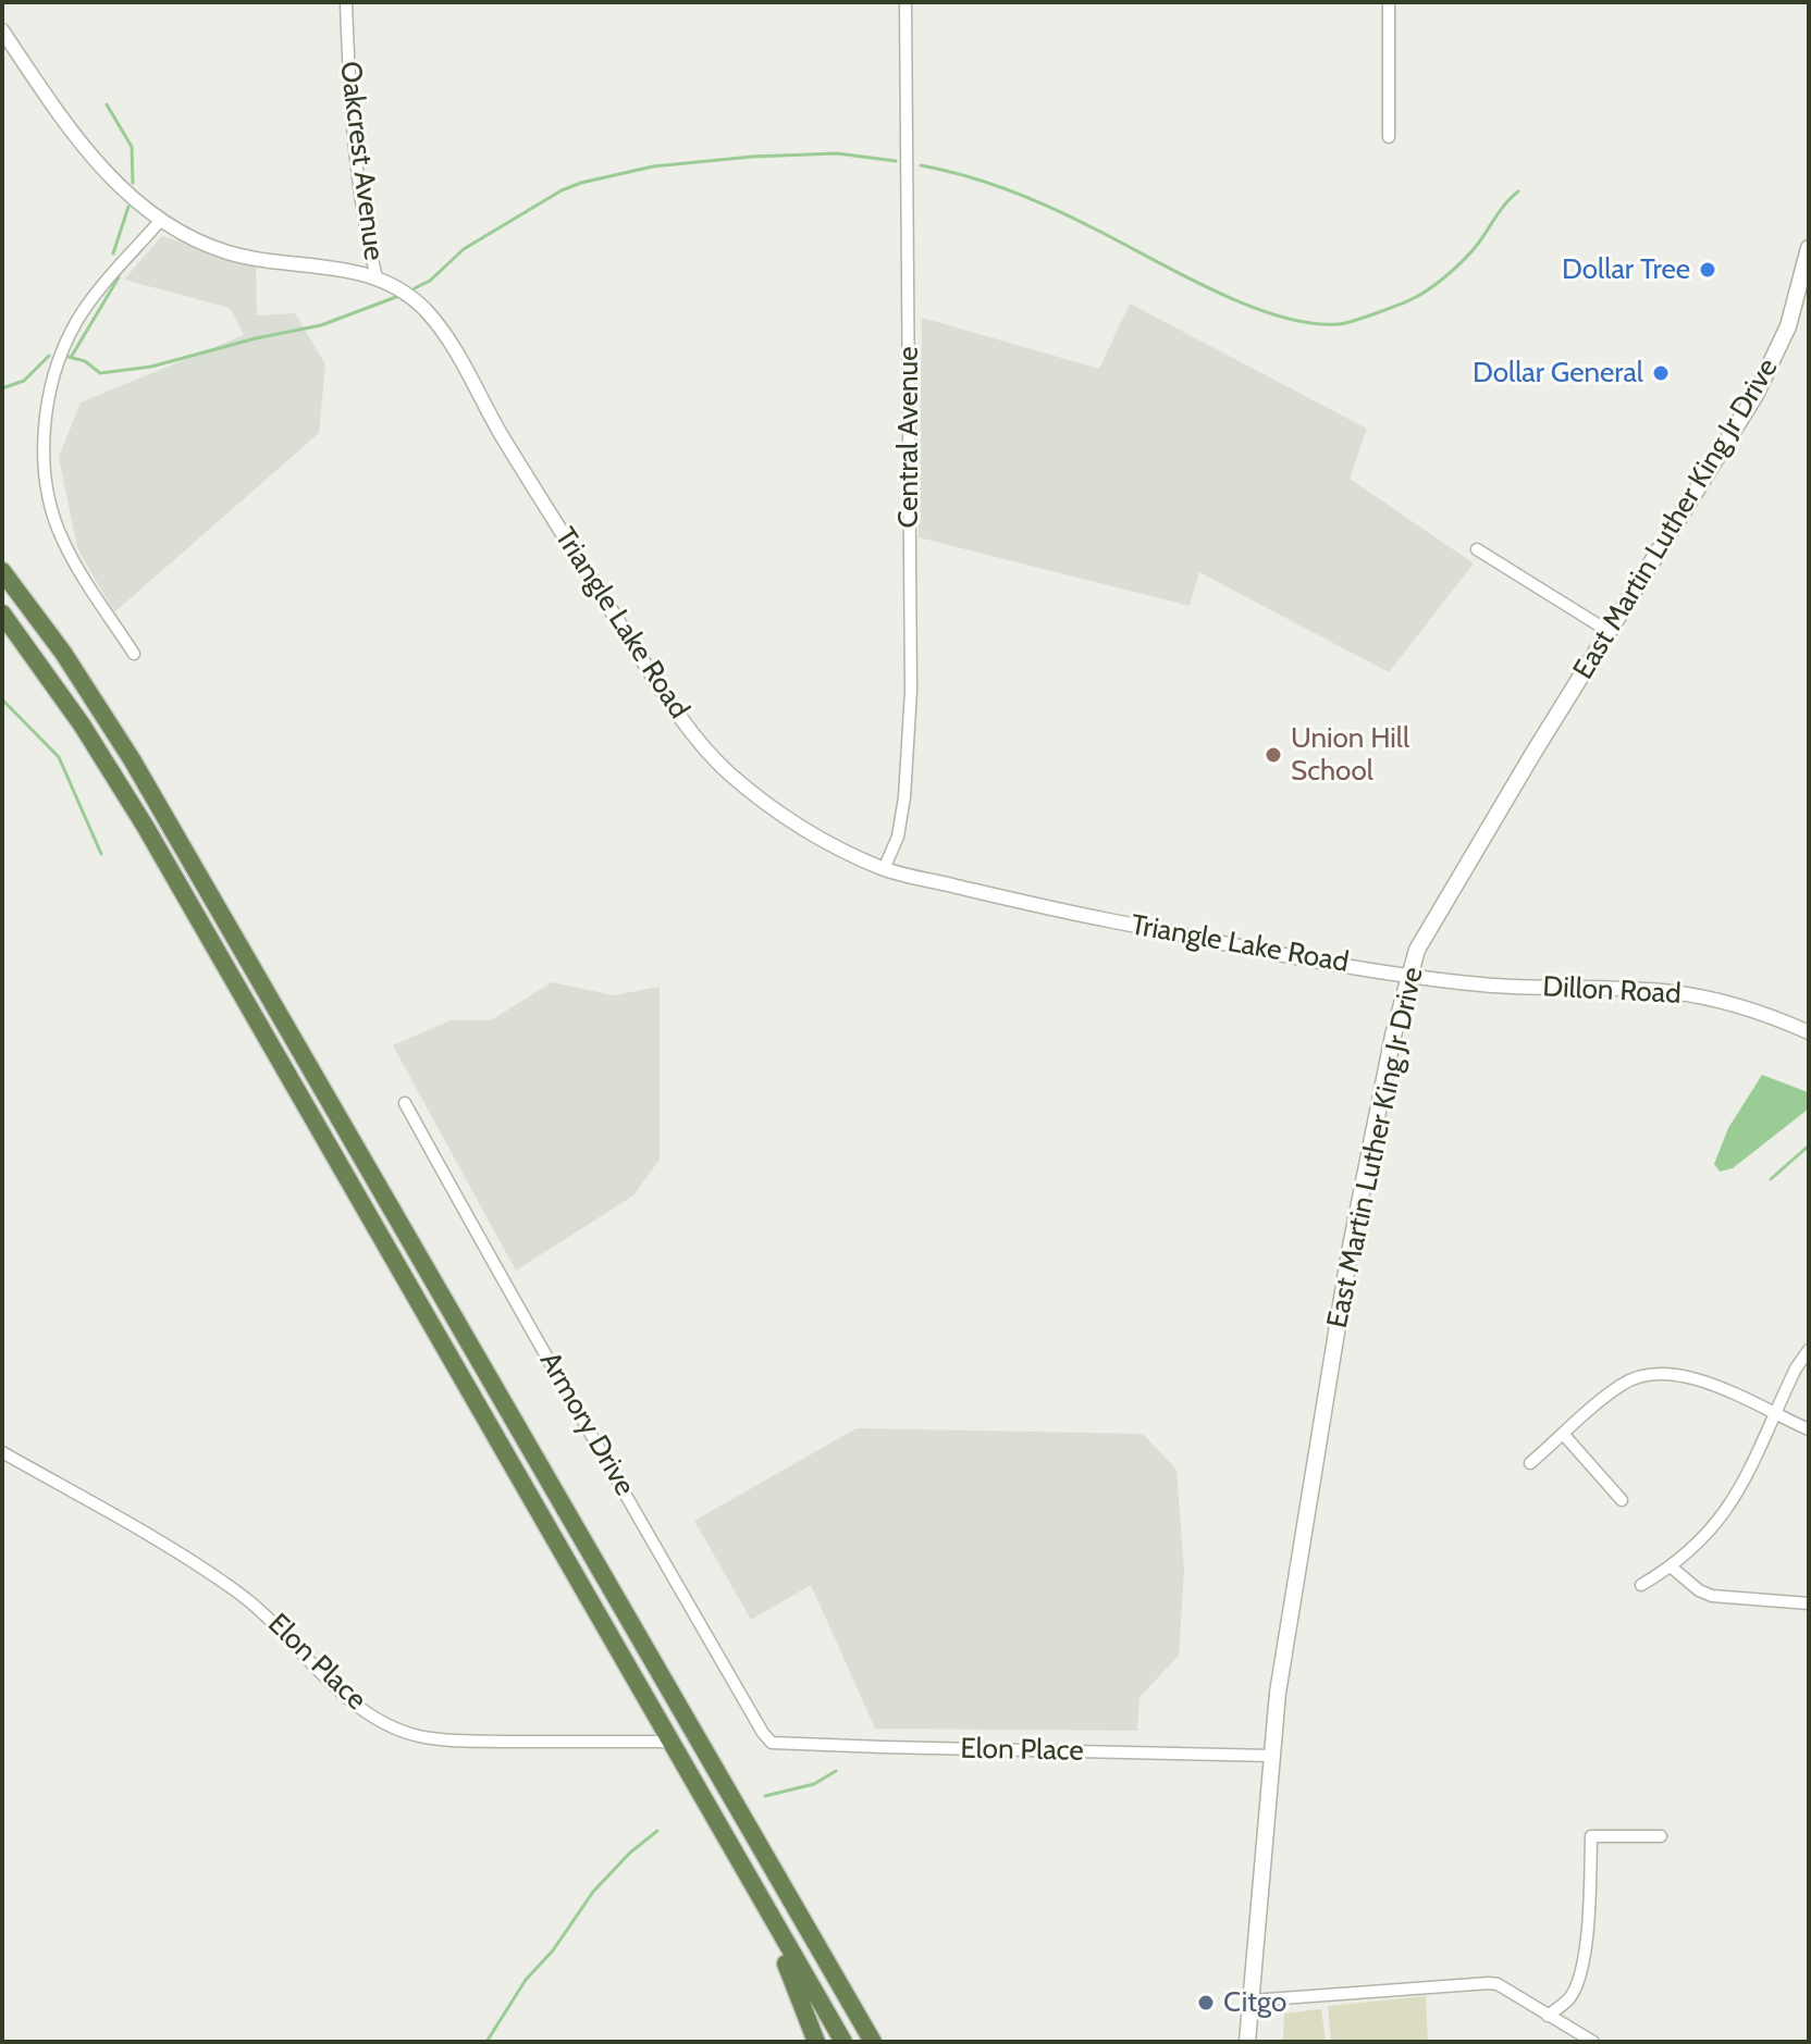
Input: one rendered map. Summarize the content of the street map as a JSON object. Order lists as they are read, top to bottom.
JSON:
{
  "streets": {
    "main road": ["East Martin Luther King Jr Drive"],
    "street": [
      "Oakcrest Avenue",
      "Central Avenue",
      "Triangle Lake Road",
      "Dillon Road",
      "Armory Drive",
      "Elon Place"
    ]
  },
  "crossings": [
    ["Oakcrest Avenue", "Triangle Lake Road"],
    ["Central Avenue", "Triangle Lake Road"],
    ["East Martin Luther King Jr Drive", "Triangle Lake Road"],
    ["East Martin Luther King Jr Drive", "Dillon Road"],
    ["East Martin Luther King Jr Drive", "Elon Place"],
    ["Triangle Lake Road", "Dillon Road"],
    ["Armory Drive", "Elon Place"]
  ],
  "places": [
    "Dollar Tree",
    "Dollar General",
    "Union Hill School",
    "Citgo"
  ]
}
